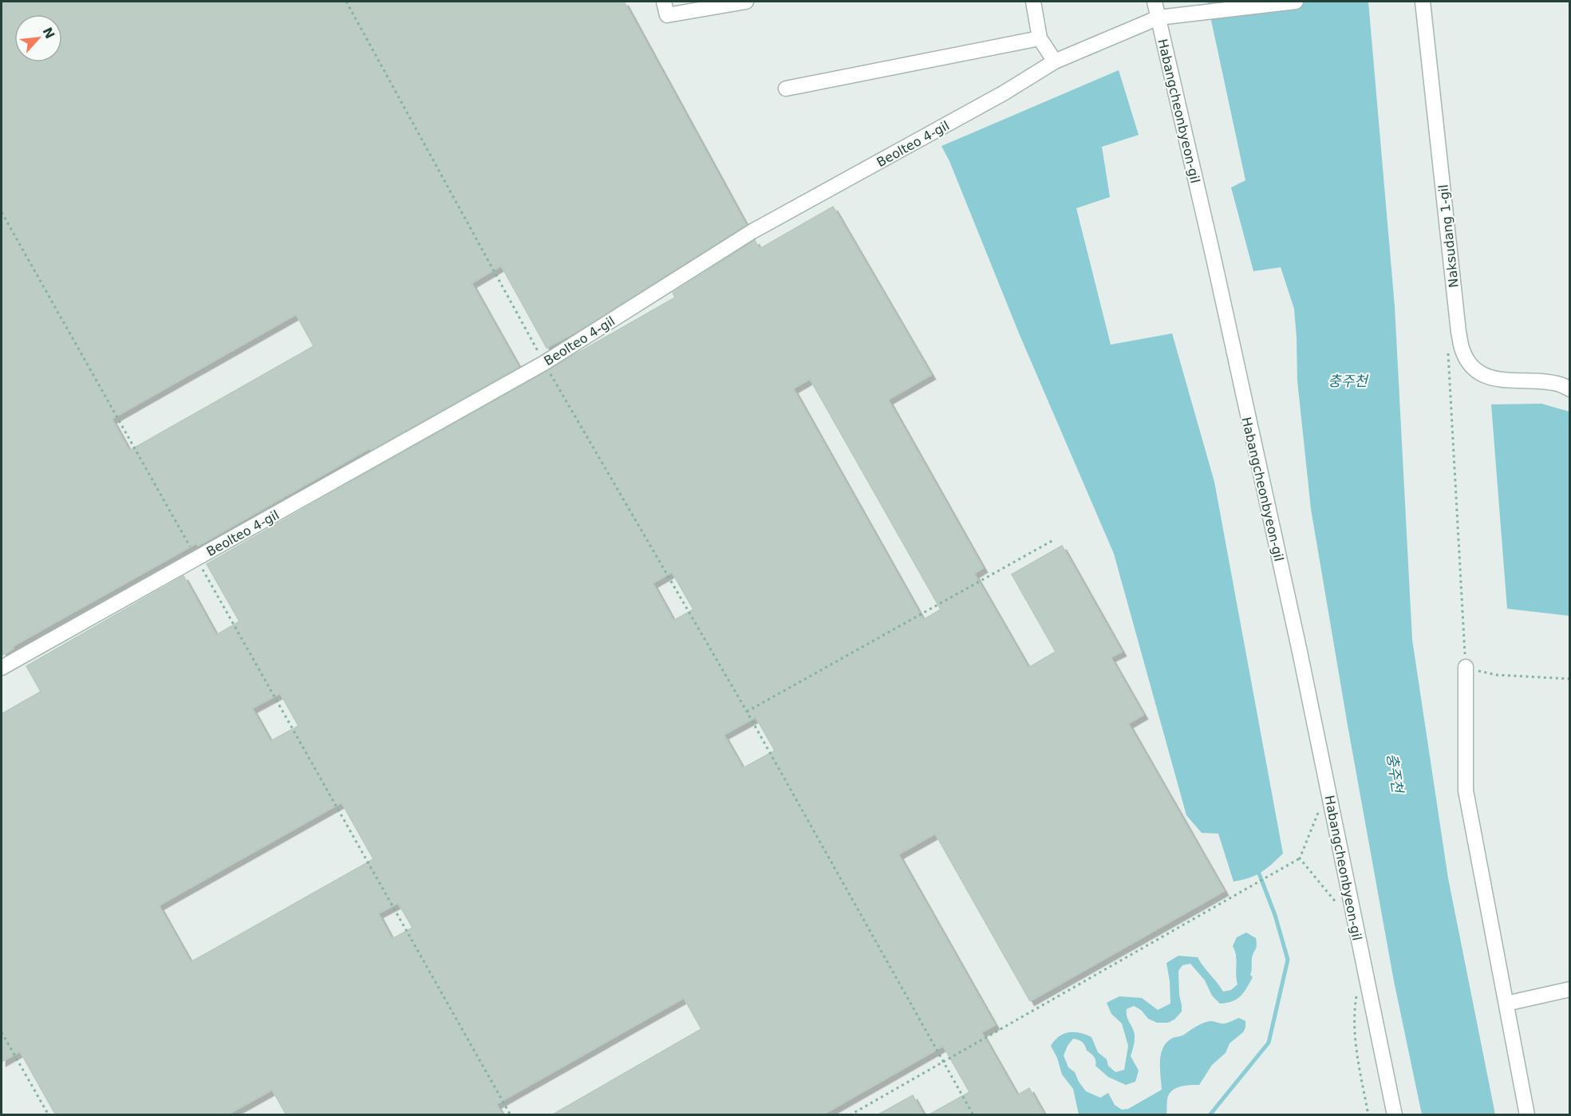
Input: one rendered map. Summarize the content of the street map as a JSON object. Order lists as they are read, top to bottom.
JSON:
{
  "streets": {
    "street": ["Habangcheonbyeon-gil", "Beolteo 4-gil", "Naksudang 1-gil"]
  },
  "crossings": [
    ["Habangcheonbyeon-gil", "Beolteo 4-gil"]
  ],
  "water": ["충주천"],
  "north": "top right"
}
